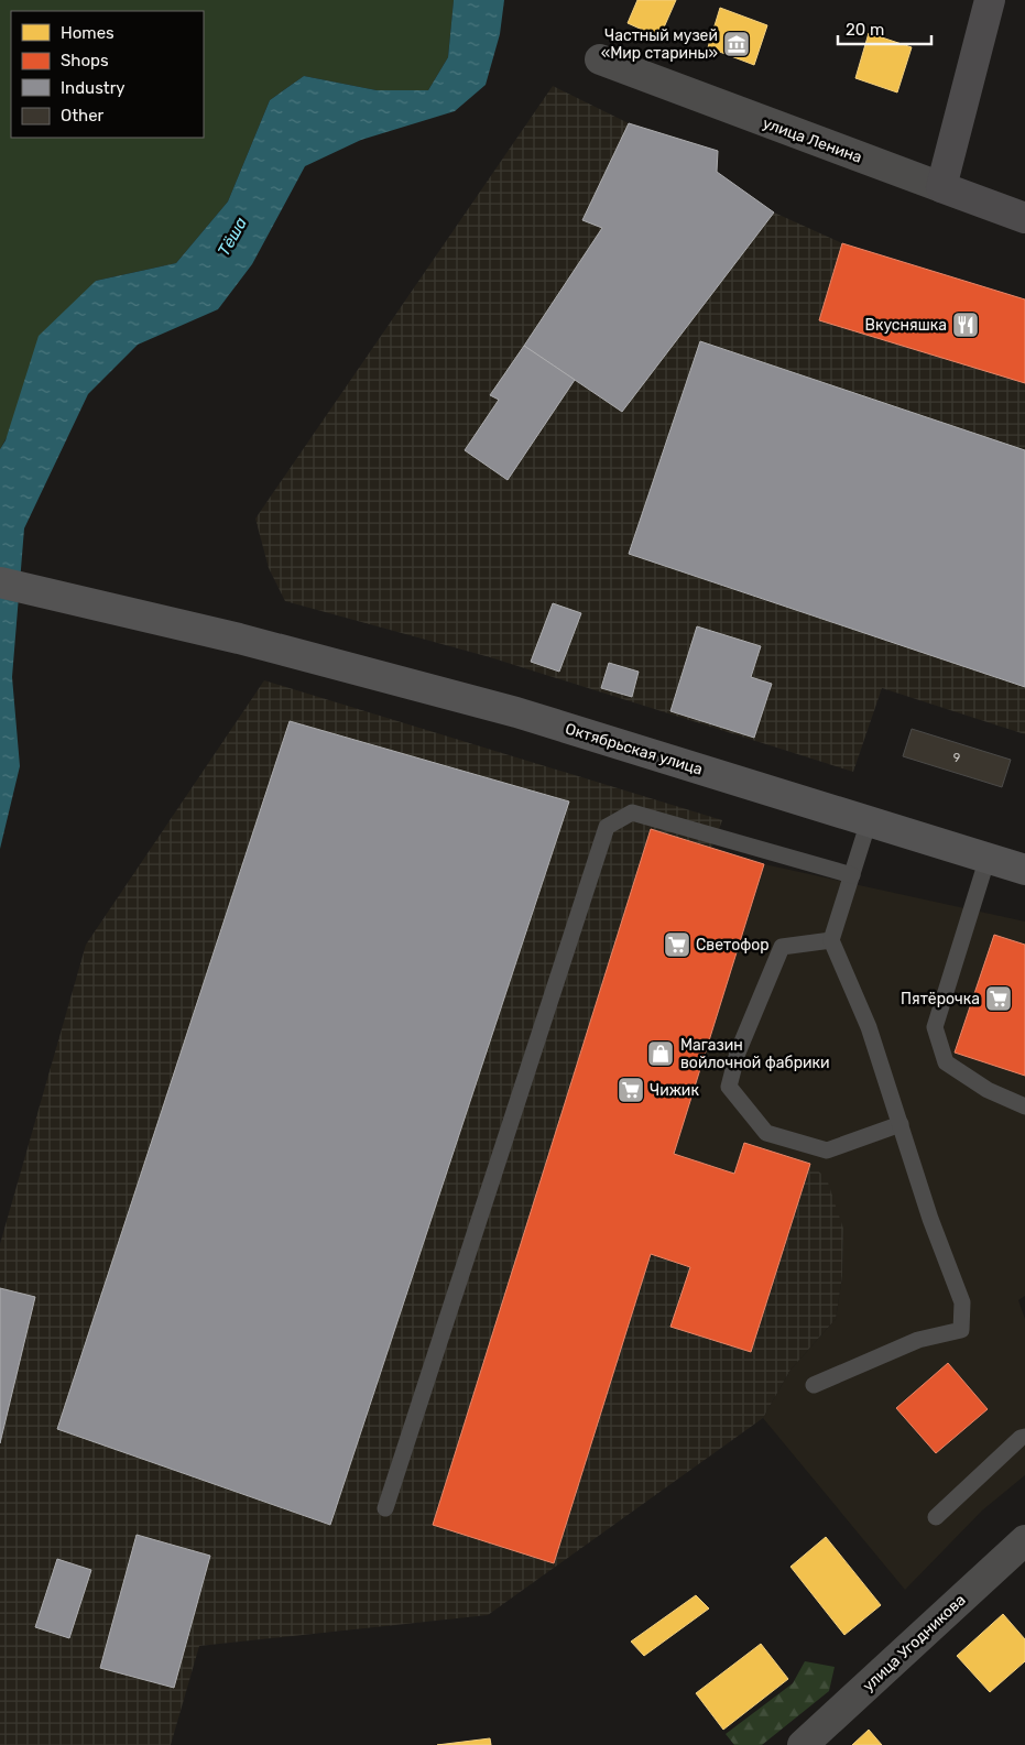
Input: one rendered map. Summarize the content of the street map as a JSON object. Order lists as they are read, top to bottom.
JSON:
{
  "streets": {
    "main road": ["Октябрьская улица"],
    "street": ["улица Ленина", "улица Угодникова"]
  },
  "water": ["Тёша"],
  "places": {
    "museum": ["Частный музей «Мир старины»"],
    "restaurant": ["Вкусняшка"],
    "supermarket": ["Светофор", "Пятёрочка", "Чижик"],
    "shop": ["Магазин войлочной фабрики"]
  },
  "house_numbers": ["9"],
  "legend": [
    "Homes",
    "Shops",
    "Industry",
    "Other"
  ],
  "scale_bar": "20 m"
}
